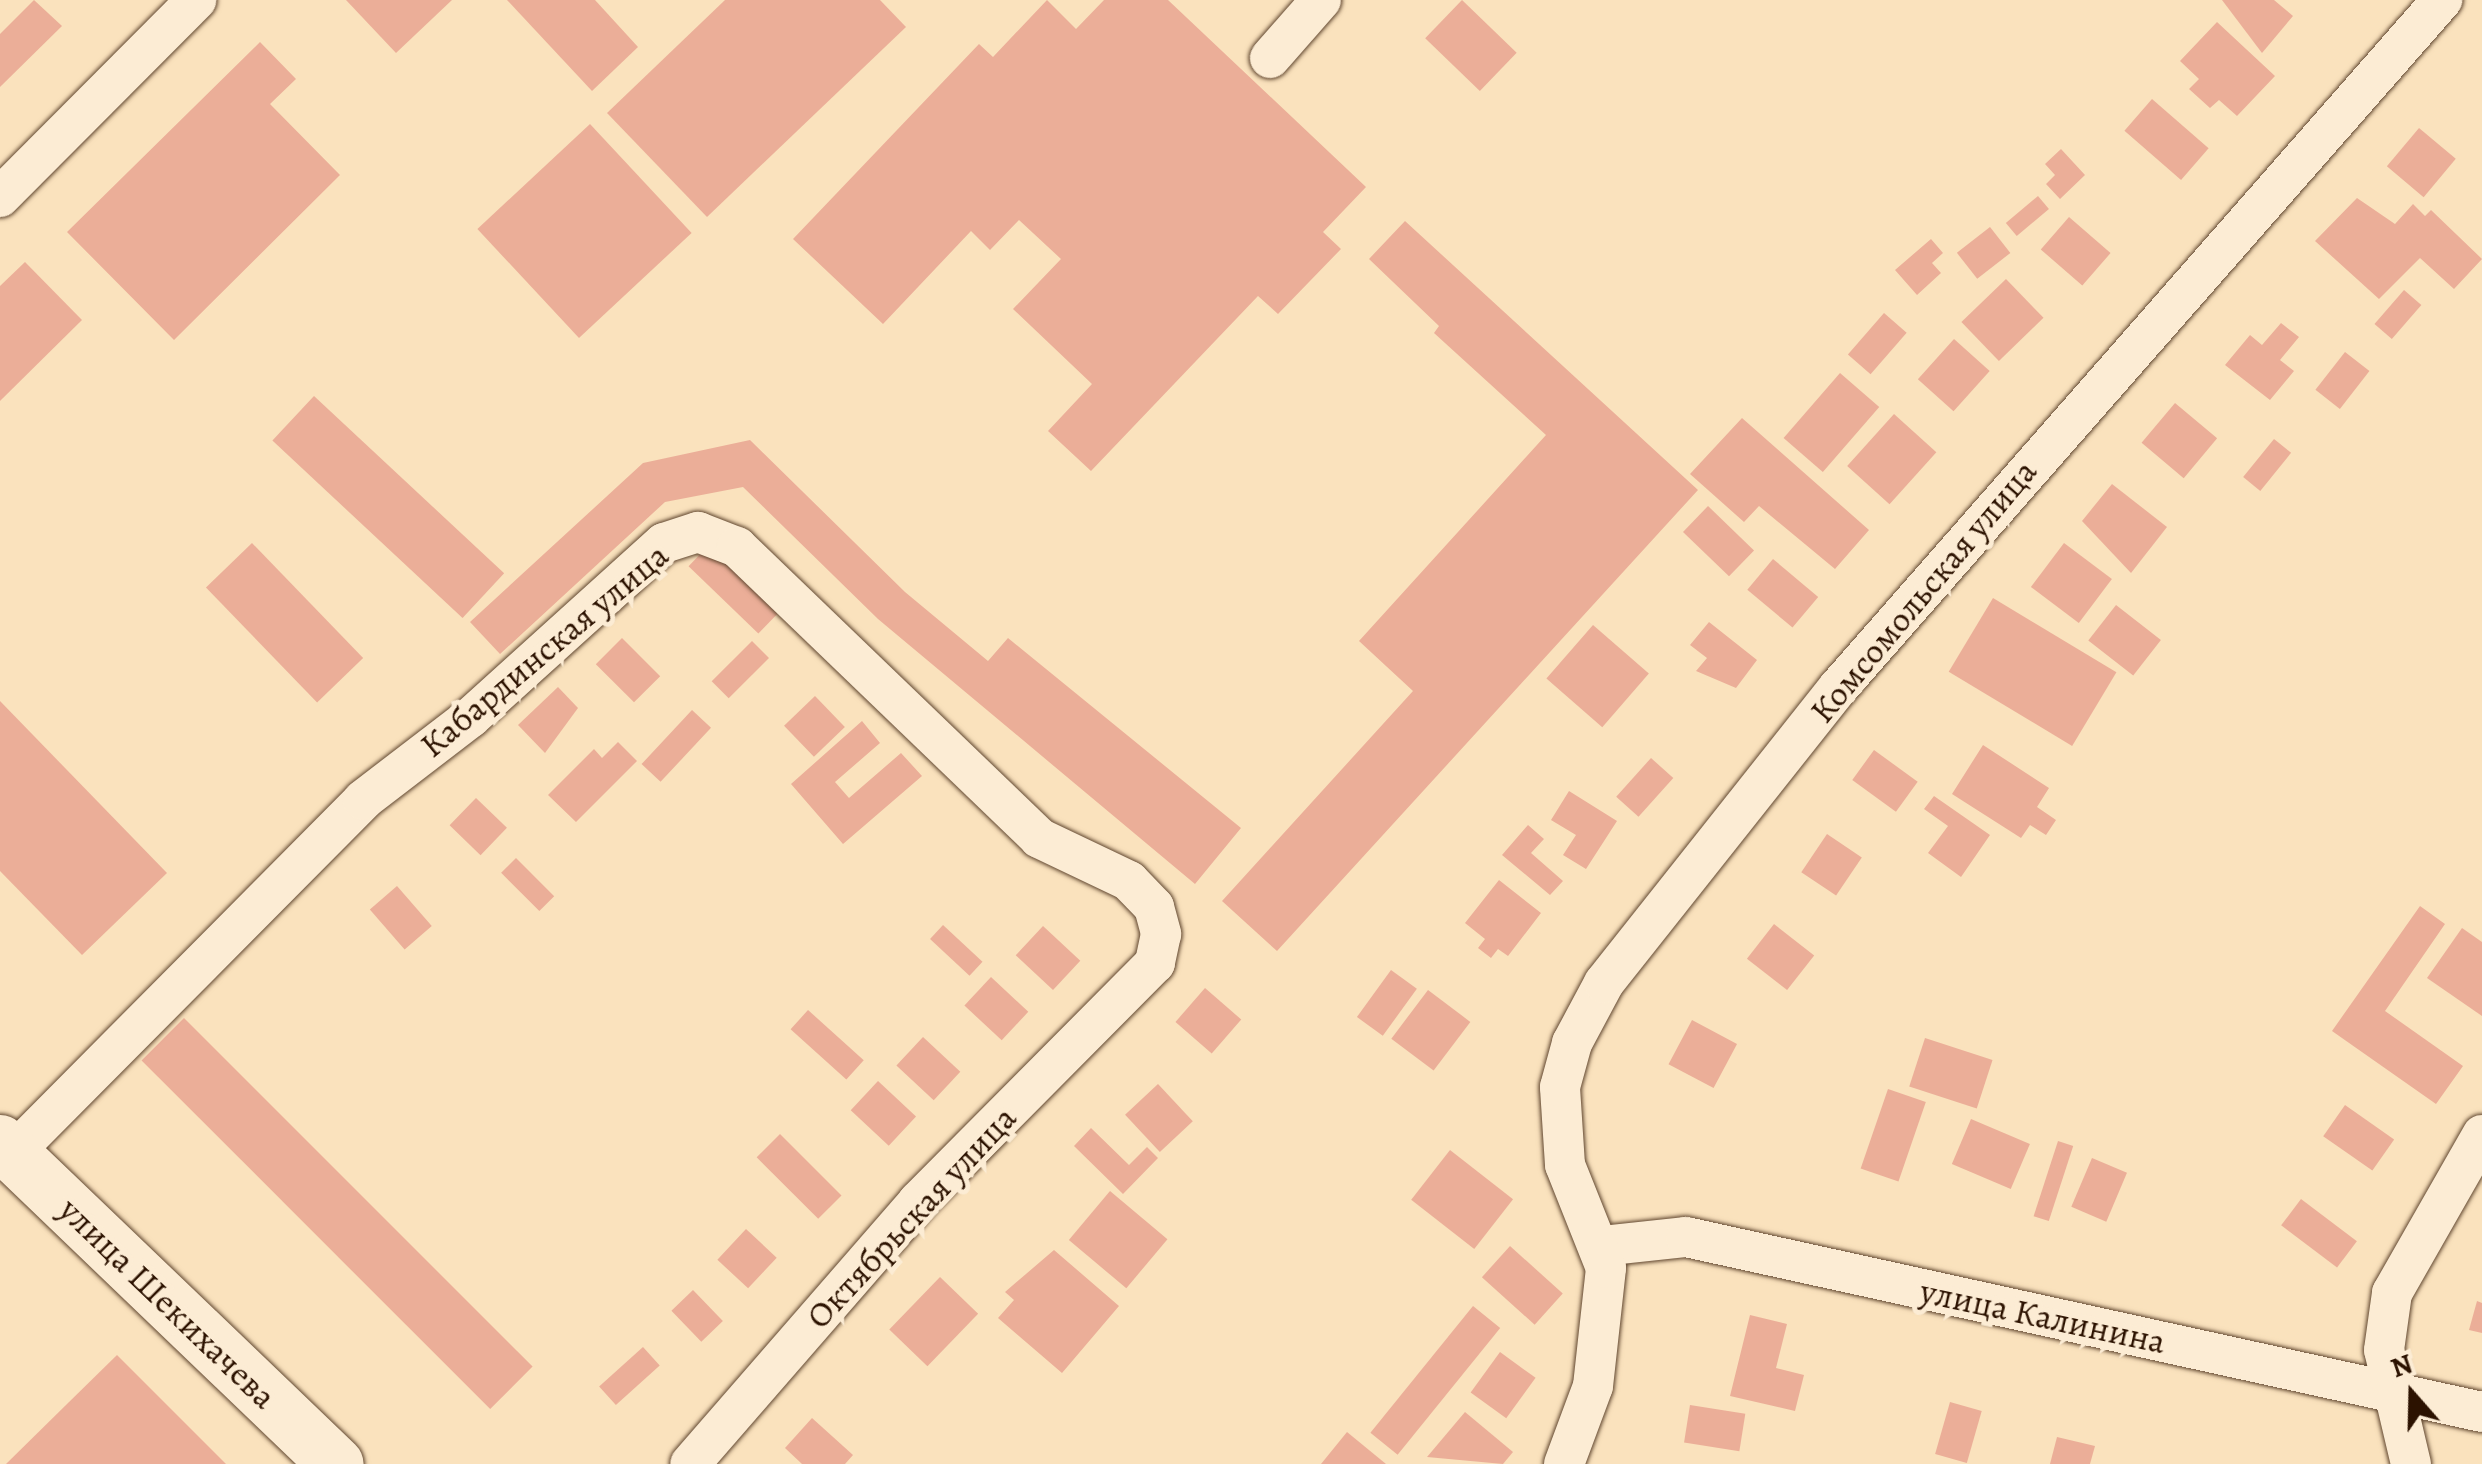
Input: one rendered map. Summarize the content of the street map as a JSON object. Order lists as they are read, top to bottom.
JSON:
{
  "streets": {
    "street": [
      "Комсомольская улица",
      "Кабардинская улица",
      "Октябрьская улица",
      "улица Шекихачева",
      "улица Калинина"
    ]
  },
  "crossings": [
    ["Комсомольская улица", "улица Калинина"],
    ["Кабардинская улица", "Октябрьская улица"],
    ["Кабардинская улица", "улица Шекихачева"]
  ],
  "north": "top"
}
